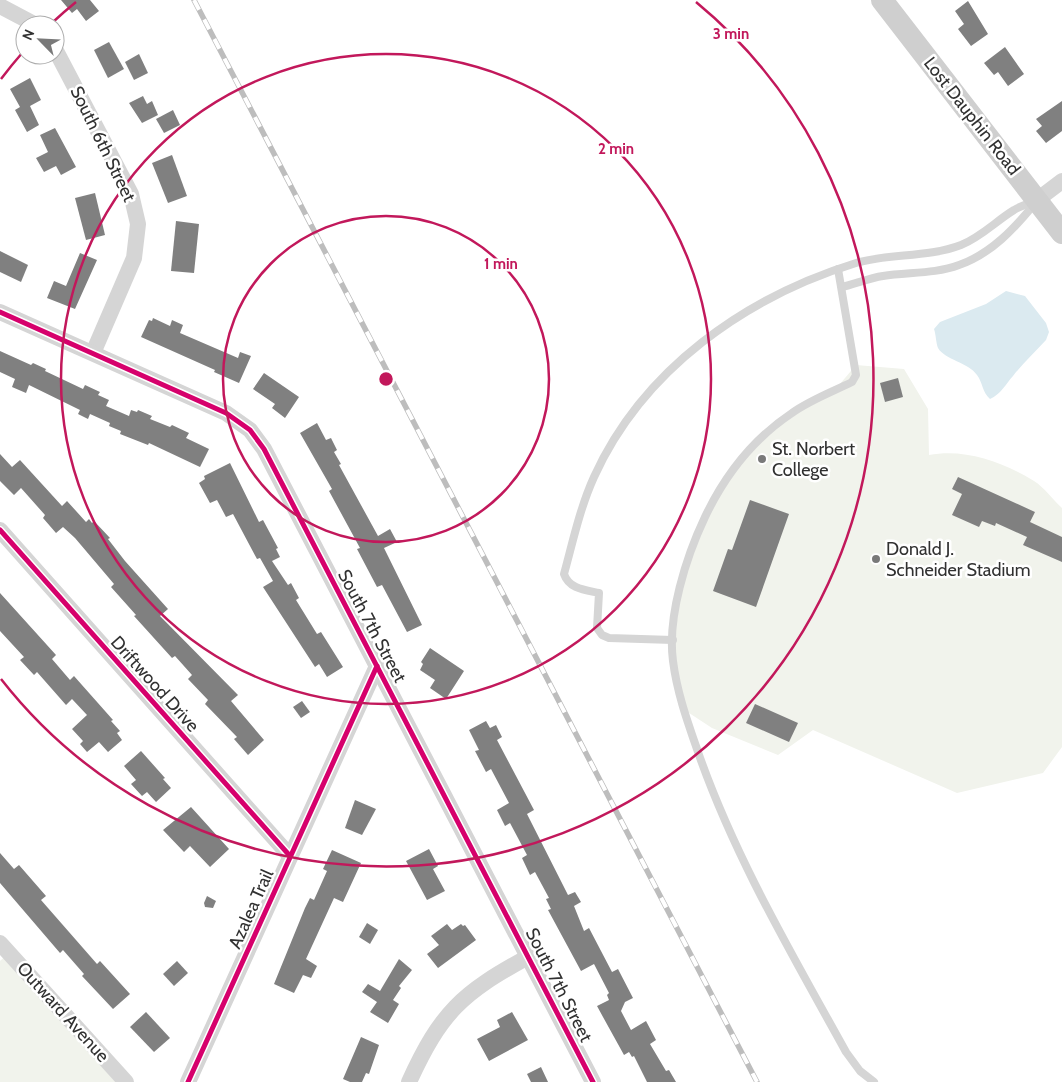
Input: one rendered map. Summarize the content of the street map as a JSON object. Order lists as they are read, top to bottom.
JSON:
{
  "streets": {
    "main road": ["Lost Dauphin Road"],
    "street": [
      "South 6th Street",
      "South 7th Street",
      "Driftwood Drive",
      "Azalea Trail",
      "Outward Avenue"
    ]
  },
  "crossings": [
    ["South 6th Street", "South 7th Street"],
    ["South 7th Street", "Azalea Trail"],
    ["Driftwood Drive", "Azalea Trail"]
  ],
  "places": ["St. Norbert College", "Donald J. Schneider Stadium"],
  "north": "top left",
  "rings": ["3 min", "2 min", "1 min"]
}
